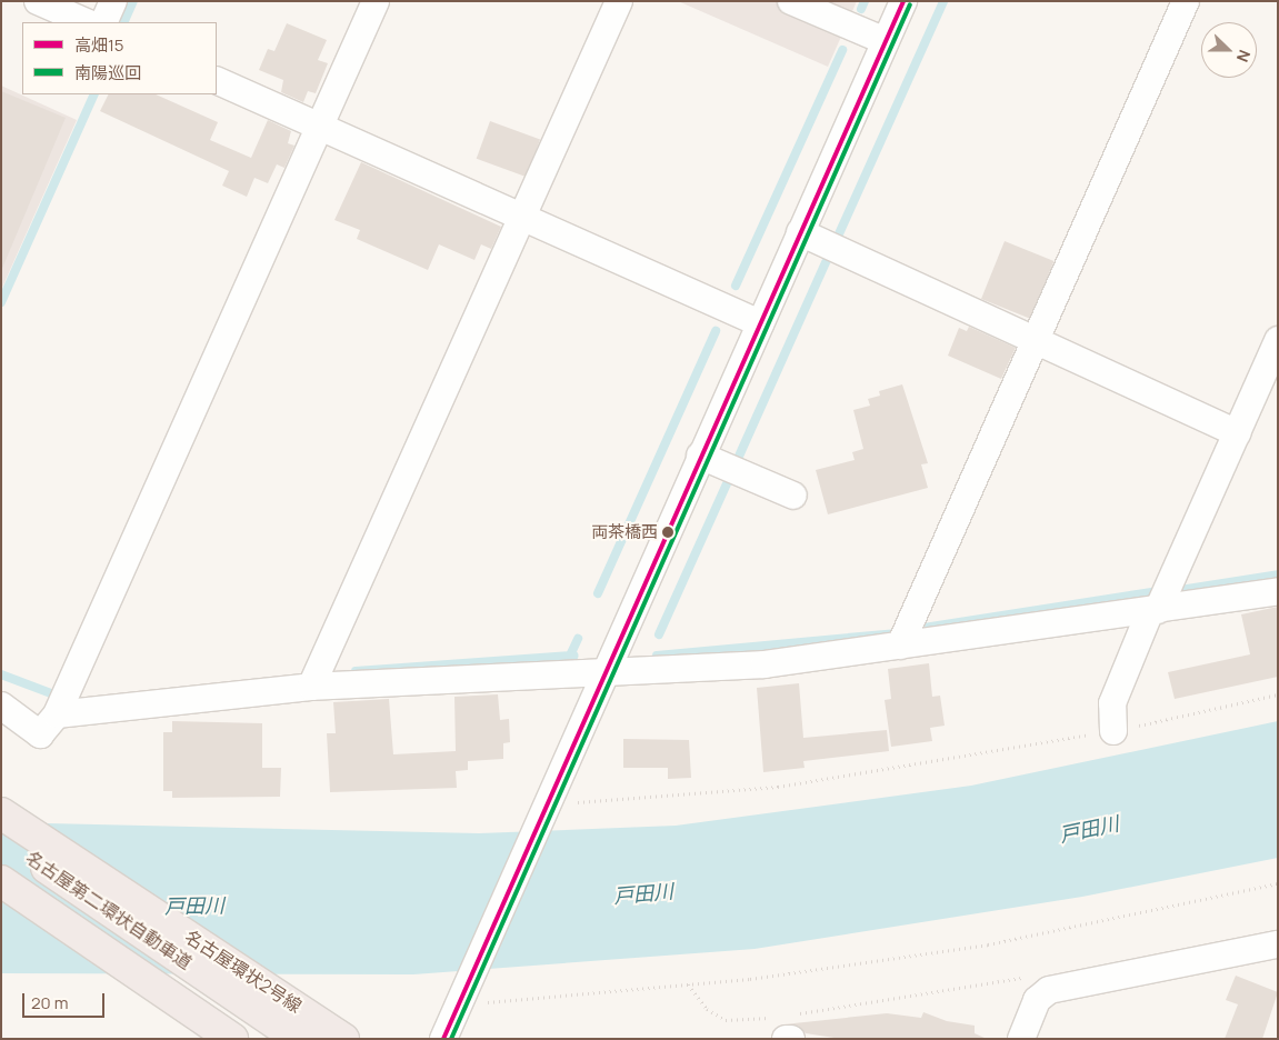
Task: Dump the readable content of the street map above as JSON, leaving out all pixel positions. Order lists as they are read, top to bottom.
{
  "streets": {
    "highway": ["名古屋第二環状自動車道", "名古屋環状2号線"]
  },
  "water": ["戸田川"],
  "places": ["両茶橋西"],
  "lines": ["transit line 高畑15", "transit line 南陽巡回"],
  "legend": ["高畑15", "南陽巡回"],
  "scale_bar": "20 m",
  "north": "right"
}
